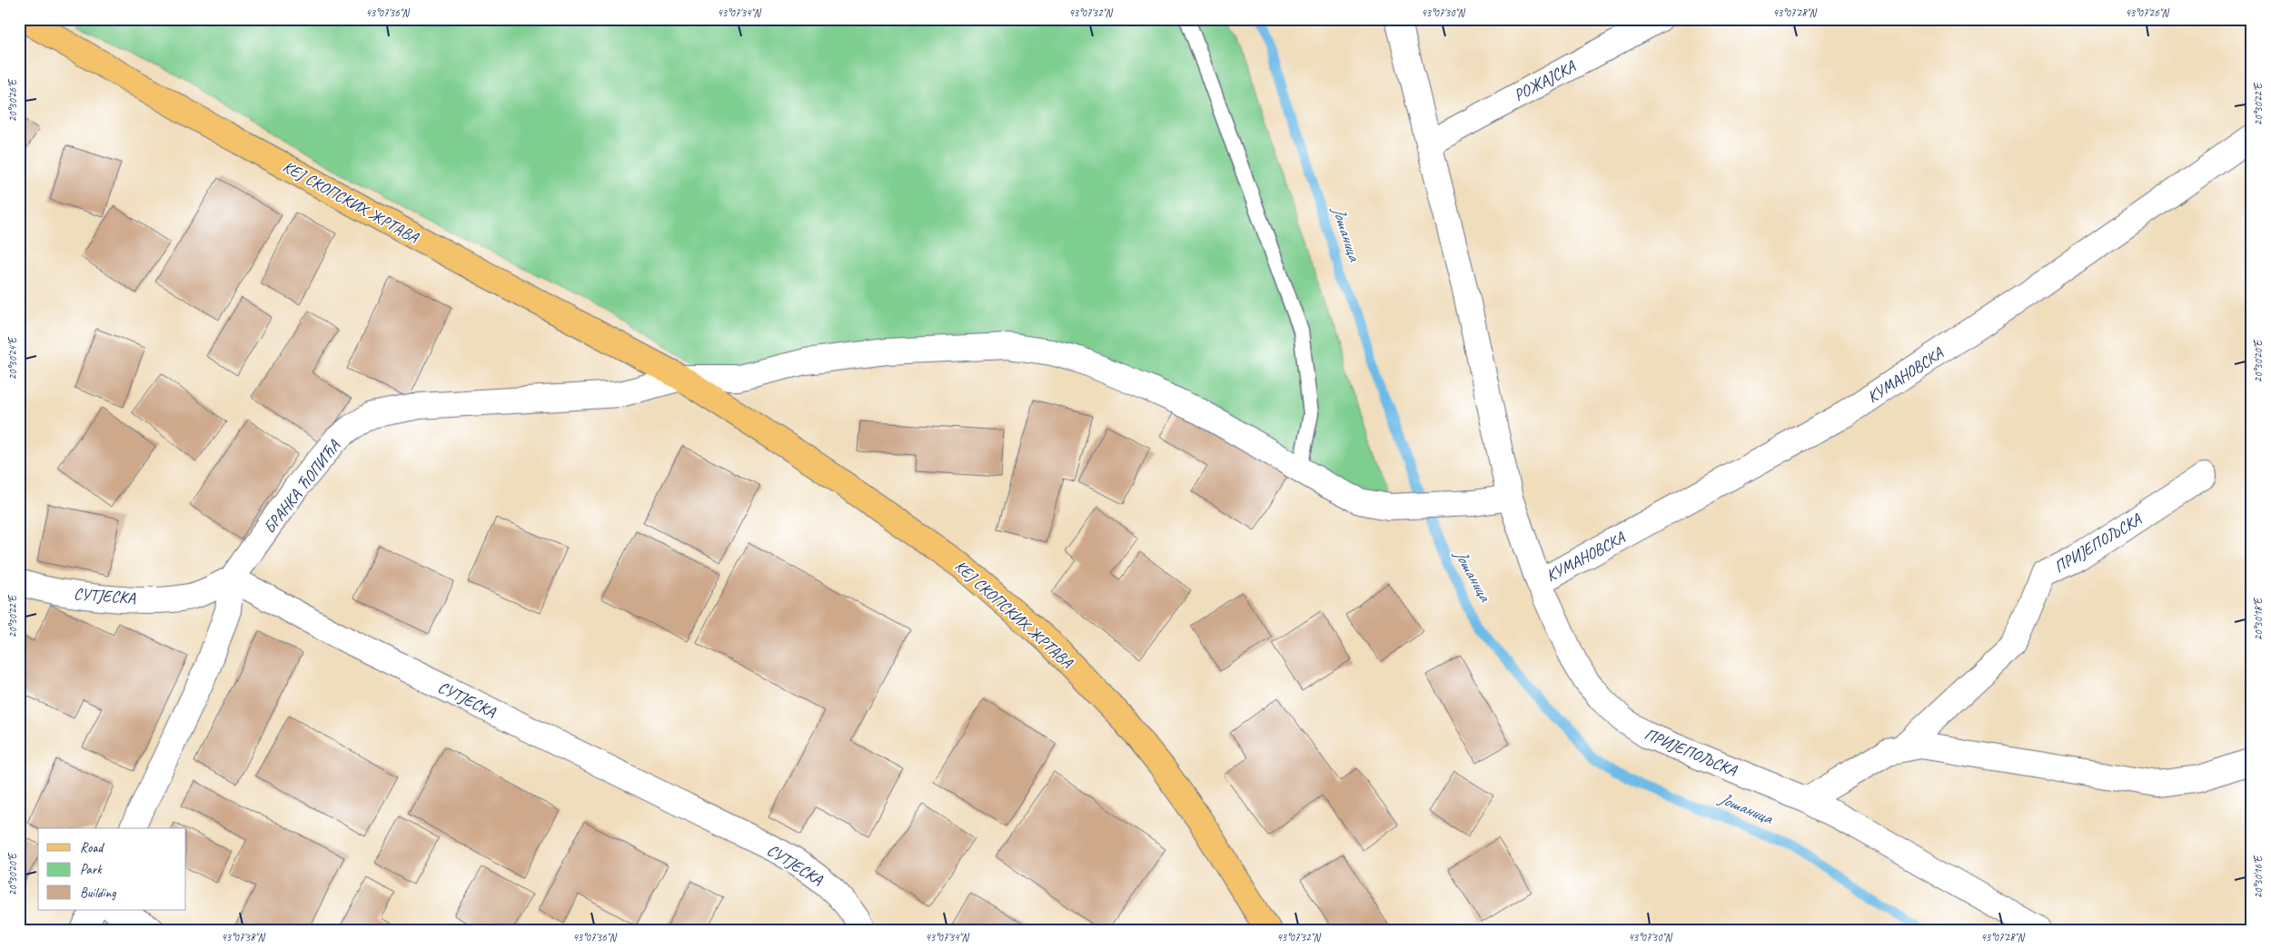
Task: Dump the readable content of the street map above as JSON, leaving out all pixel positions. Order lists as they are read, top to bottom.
{
  "streets": {
    "main road": ["КЕЈ СКОПСКИХ ЖРТАВА"],
    "street": [
      "РОЖАЈСКА",
      "КУМАНОВСКА",
      "БРАНКА ЋОПИЋА",
      "ПРИЈЕПОЉСКА",
      "СУТЈЕСКА"
    ]
  },
  "crossings": [
    ["РОЖАЈСКА", "КУМАНОВСКА"],
    ["КЕЈ СКОПСКИХ ЖРТАВА", "КУМАНОВСКА"],
    ["КЕЈ СКОПСКИХ ЖРТАВА", "БРАНКА ЋОПИЋА"],
    ["КУМАНОВСКА", "ПРИЈЕПОЉСКА"],
    ["БРАНКА ЋОПИЋА", "СУТЈЕСКА"]
  ],
  "water": ["Јошаница"],
  "legend": ["Road", "Park", "Building"],
  "coordinates": [
    "43°07'36\"N",
    "43°07'34\"N",
    "43°07'32\"N",
    "43°07'30\"N",
    "43°07'28\"N",
    "43°07'26\"N",
    "20°30'26\"E",
    "20°30'22\"E",
    "20°30'24\"E",
    "20°30'20\"E",
    "20°30'18\"E",
    "20°30'16\"E",
    "43°07'38\"N"
  ]
}
